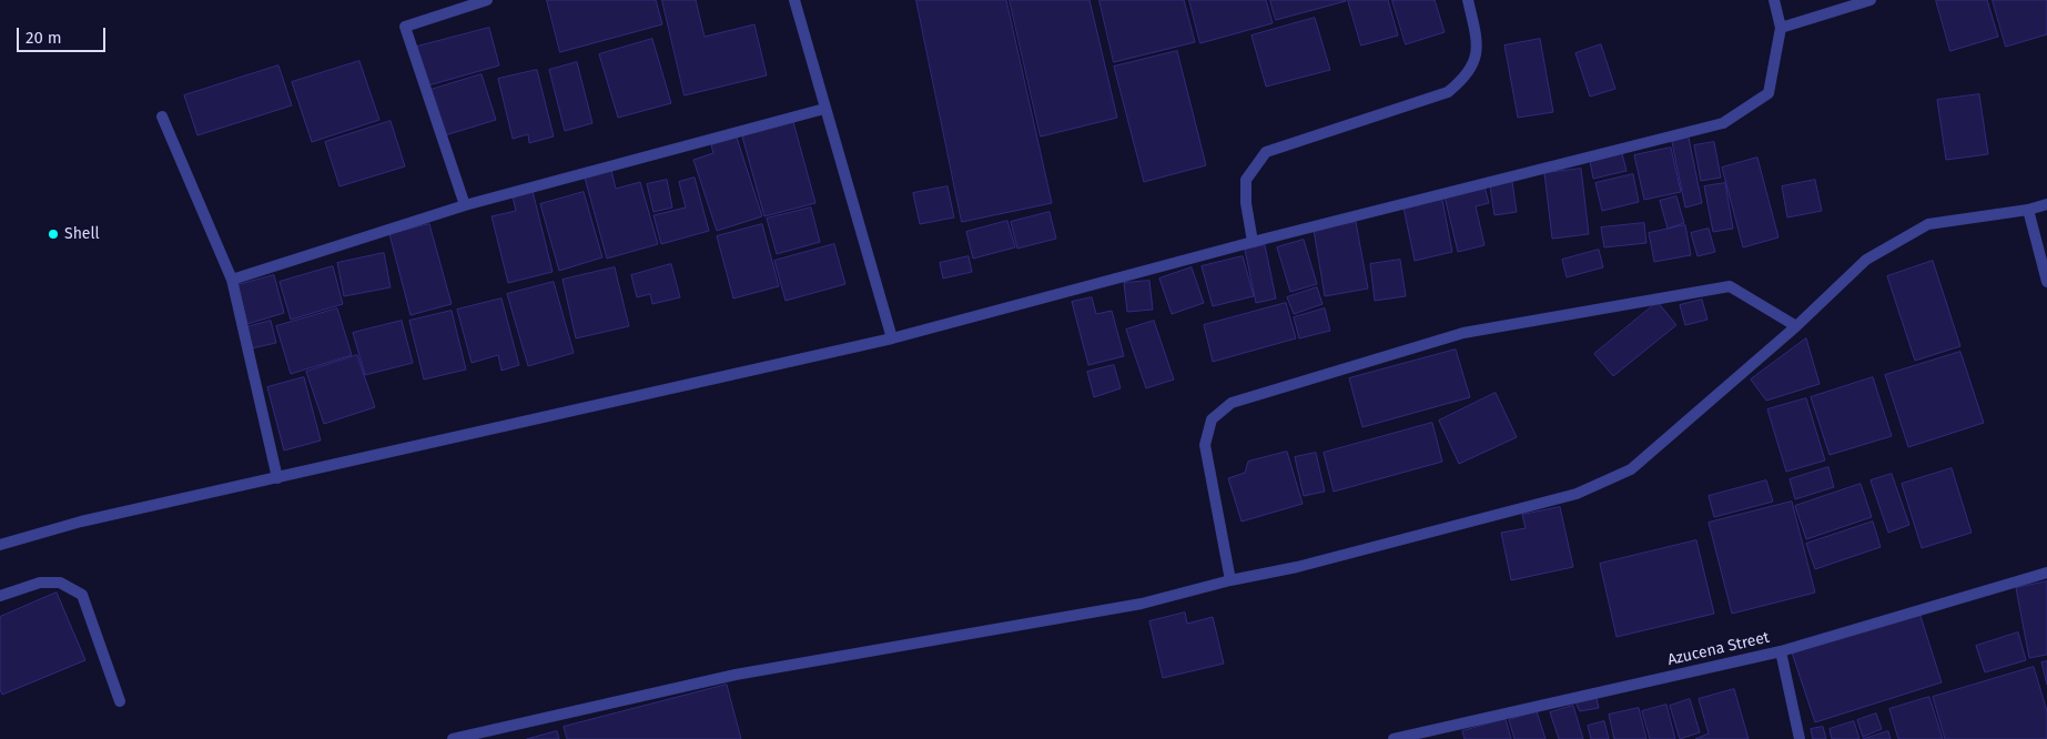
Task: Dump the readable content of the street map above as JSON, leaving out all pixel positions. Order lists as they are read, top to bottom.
{
  "streets": {
    "street": ["Azucena Street"]
  },
  "places": ["Shell"],
  "scale_bar": "20 m"
}
